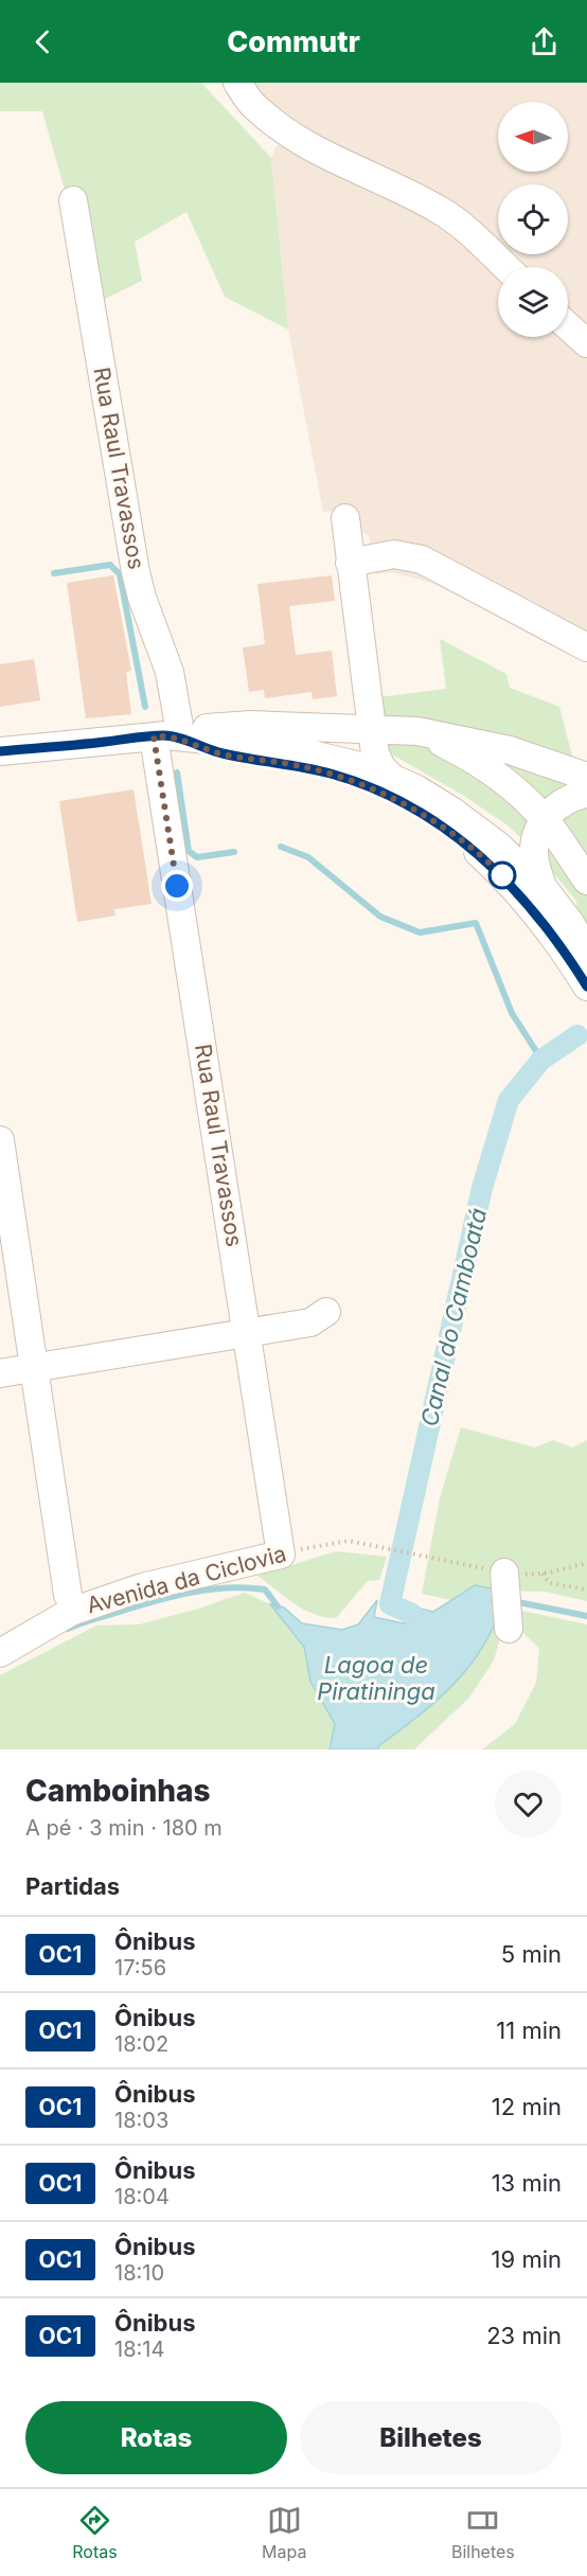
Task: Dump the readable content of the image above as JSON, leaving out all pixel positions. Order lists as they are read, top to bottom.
{
  "streets": {
    "street": ["Rua Raul Travassos", "Avenida da Ciclovia"]
  },
  "crossings": [
    ["Rua Raul Travassos", "Avenida da Ciclovia"]
  ],
  "water": ["Canal do Camboatá", "Lagoa de Piratininga"],
  "lines": ["bus line OC1"],
  "north": "left",
  "page": {
    "header": "Commutr",
    "heading": [
      ["Camboinhas", "A pé · 3 min · 180 m"],
      "Partidas"
    ],
    "list": [
      {
        "mark": "OC1",
        "name": "Ônibus",
        "note": "17:56",
        "value": "5 min"
      },
      {
        "mark": "OC1",
        "name": "Ônibus",
        "note": "18:02",
        "value": "11 min"
      },
      {
        "mark": "OC1",
        "name": "Ônibus",
        "note": "18:03",
        "value": "12 min"
      },
      {
        "mark": "OC1",
        "name": "Ônibus",
        "note": "18:04",
        "value": "13 min"
      },
      {
        "mark": "OC1",
        "name": "Ônibus",
        "note": "18:10",
        "value": "19 min"
      },
      {
        "mark": "OC1",
        "name": "Ônibus",
        "note": "18:14",
        "value": "23 min"
      }
    ],
    "buttons": ["Rotas", "Bilhetes"],
    "tabs": ["Rotas", "Mapa", "Bilhetes"]
  }
}
